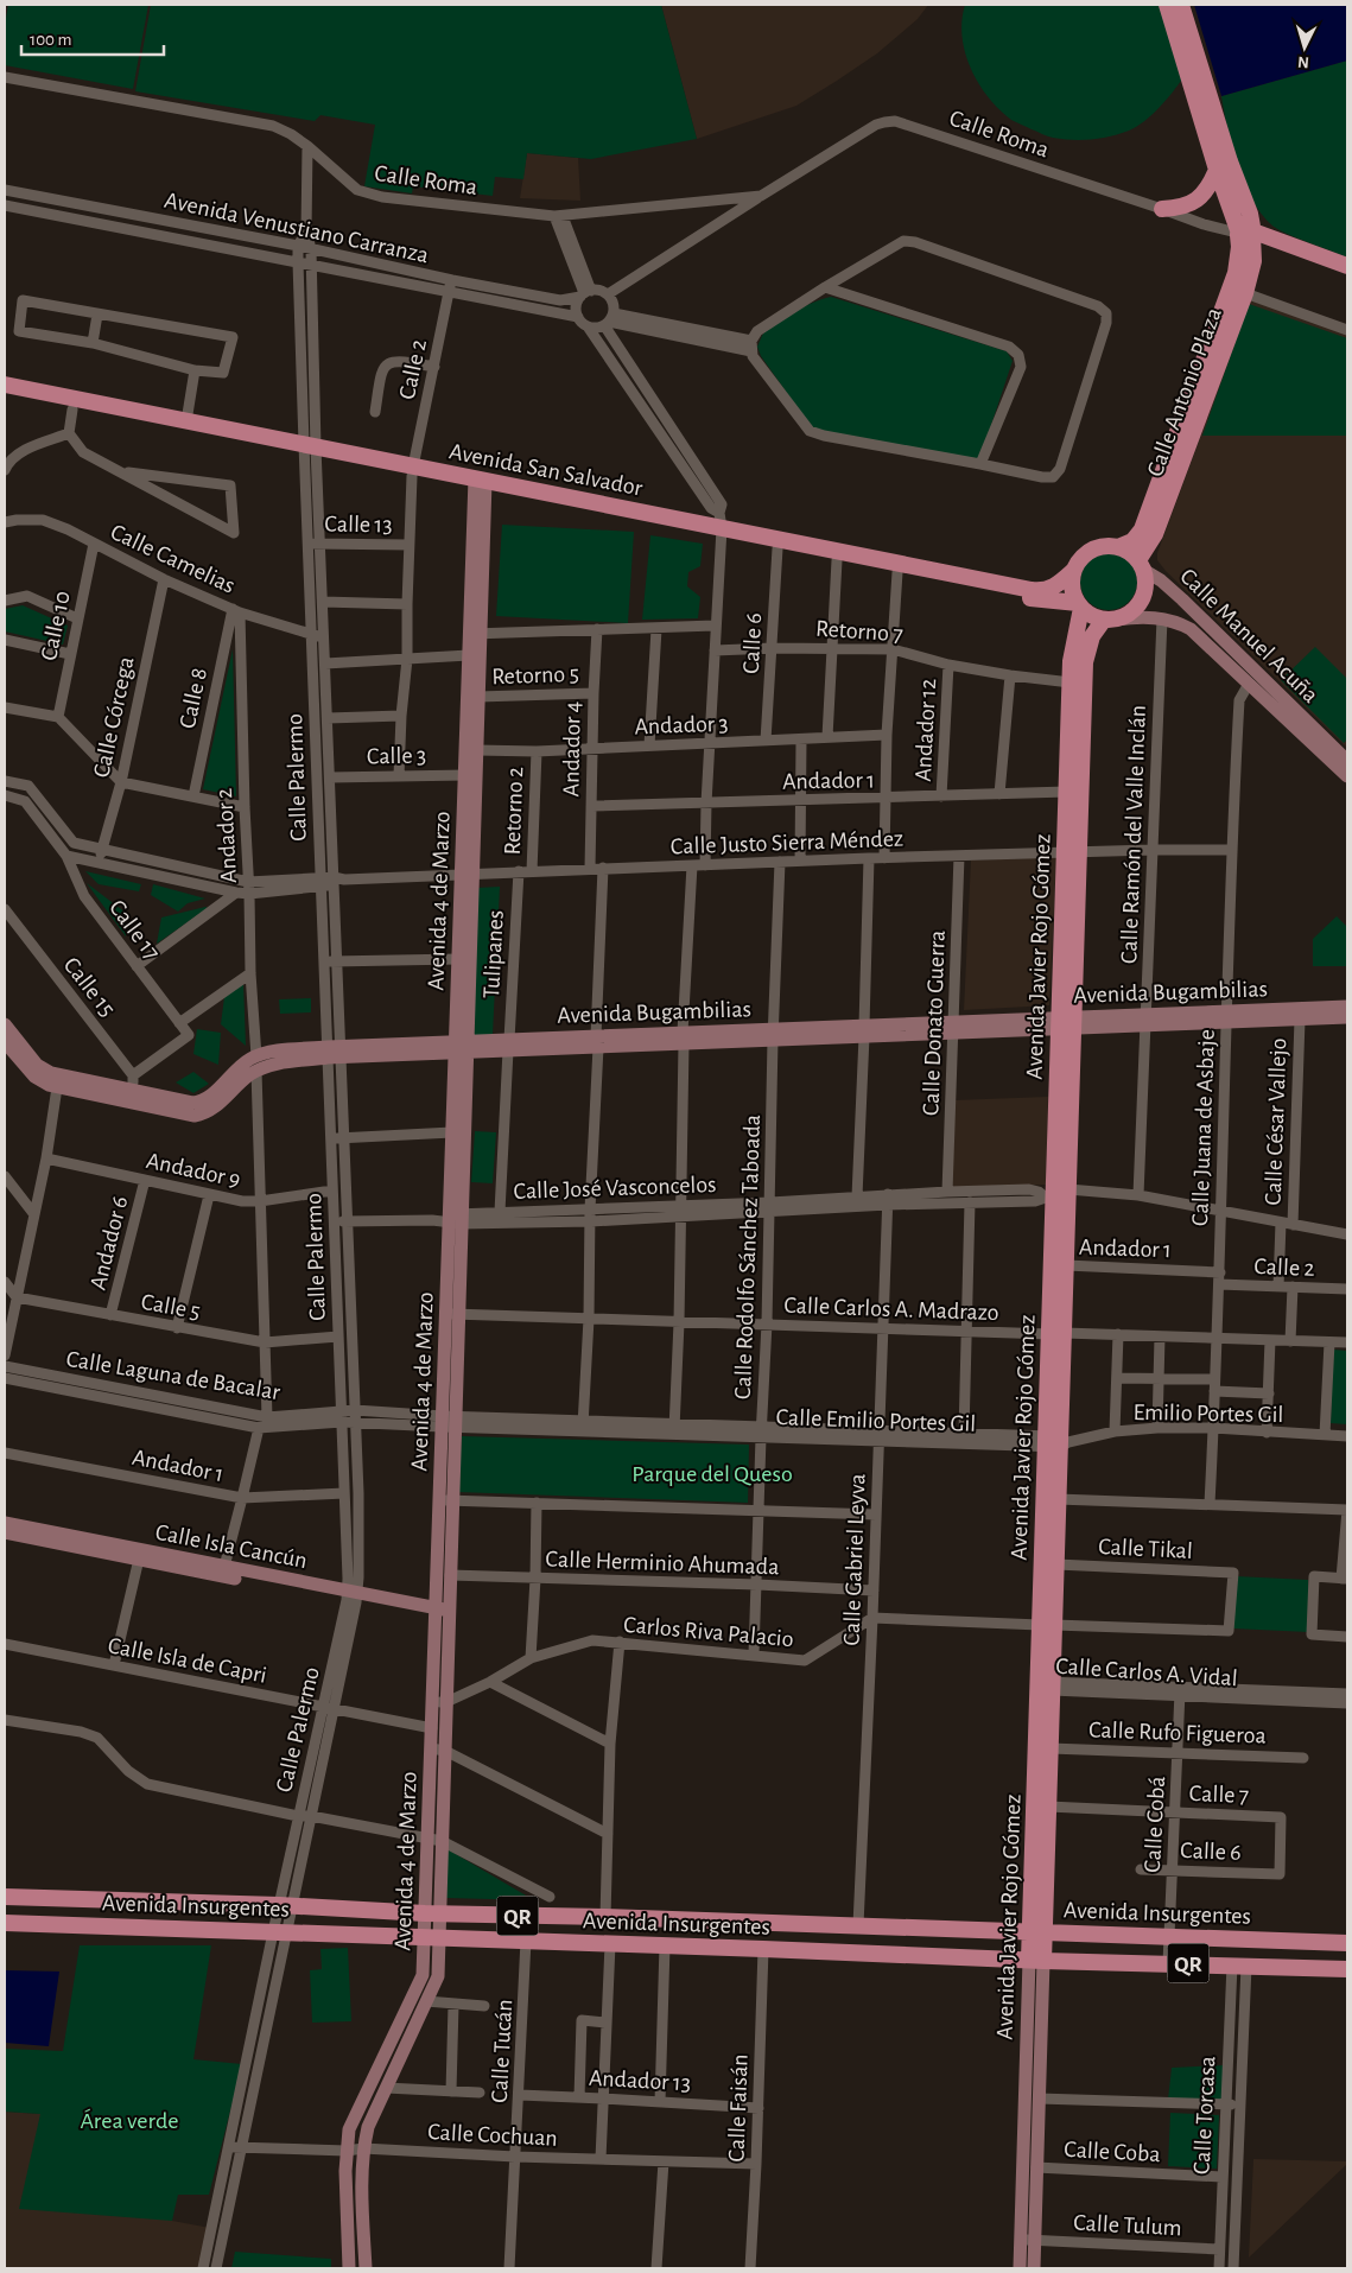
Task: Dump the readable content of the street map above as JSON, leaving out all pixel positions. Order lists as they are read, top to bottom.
{
  "streets": {
    "main road": [
      "Calle Antonio Plaza",
      "Avenida San Salvador",
      "Calle Manuel Acuña",
      "Avenida 4 de Marzo",
      "Avenida Javier Rojo Gómez",
      "Avenida Bugambilias",
      "Calle Isla Cancún",
      "Avenida Insurgentes",
      "QR"
    ],
    "street": [
      "Calle Roma",
      "Avenida Venustiano Carranza",
      "Calle 2",
      "Calle 13",
      "Calle Camelias",
      "Calle 10",
      "Retorno 7",
      "Calle 6",
      "Retorno 5",
      "Calle 8",
      "Calle Córcega",
      "Andador 3",
      "Andador 12",
      "Andador 4",
      "Calle 3",
      "Calle Palermo",
      "Andador 1",
      "Retorno 2",
      "Calle Ramón del Valle Inclán",
      "Andador 2",
      "Calle Justo Sierra Méndez",
      "Calle 17",
      "Tulipanes",
      "Calle 15",
      "Calle Donato Guerra",
      "Calle César Vallejo",
      "Calle Juana de Asbaje",
      "Andador 9",
      "Calle José Vasconcelos",
      "Andador 6",
      "Calle Rodolfo Sánchez Taboada",
      "Calle 5",
      "Calle Carlos A. Madrazo",
      "Calle Laguna de Bacalar",
      "Emilio Portes Gil",
      "Calle Emilio Portes Gil",
      "Calle Tikal",
      "Calle Gabriel Leyva",
      "Calle Herminio Ahumada",
      "Carlos Riva Palacio",
      "Calle Isla de Capri",
      "Calle Carlos A. Vidal",
      "Calle Rufo Figueroa",
      "Calle 7",
      "Calle Cobá",
      "Calle Tucán",
      "Andador 13",
      "Calle Faisán",
      "Calle Torcasa",
      "Calle Cochuan",
      "Calle Coba",
      "Calle Tulum"
    ]
  },
  "crossings": [
    ["Calle Roma", "Avenida Venustiano Carranza"],
    ["Calle Roma", "Calle Antonio Plaza"],
    ["Calle Roma", "Calle Palermo"],
    ["Avenida Venustiano Carranza", "Calle 2"],
    ["Avenida Venustiano Carranza", "Calle Palermo"],
    ["Calle 2", "Avenida San Salvador"],
    ["Calle 2", "Calle César Vallejo"],
    ["Calle 2", "Calle Juana de Asbaje"],
    ["Calle Antonio Plaza", "Avenida San Salvador"],
    ["Calle Antonio Plaza", "Calle Manuel Acuña"],
    ["Calle Antonio Plaza", "Avenida Javier Rojo Gómez"],
    ["Avenida San Salvador", "Calle Manuel Acuña"],
    ["Avenida San Salvador", "Calle 6"],
    ["Avenida San Salvador", "Calle Palermo"],
    ["Avenida San Salvador", "Avenida 4 de Marzo"],
    ["Avenida San Salvador", "Avenida Javier Rojo Gómez"],
    ["Calle 13", "Calle Palermo"],
    ["Calle Camelias", "Calle 10"],
    ["Calle Camelias", "Calle 8"],
    ["Calle Camelias", "Calle Córcega"],
    ["Calle Camelias", "Calle Palermo"],
    ["Calle Camelias", "Andador 2"],
    ["Retorno 7", "Calle 6"],
    ["Retorno 7", "Andador 12"],
    ["Retorno 7", "Avenida Javier Rojo Gómez"],
    ["Calle Manuel Acuña", "Calle Ramón del Valle Inclán"],
    ["Calle Manuel Acuña", "Avenida Javier Rojo Gómez"],
    ["Calle Manuel Acuña", "Calle Juana de Asbaje"],
    ["Calle 6", "Andador 3"],
    ["Calle 6", "Calle 7"],
    ["Calle 6", "Calle Cobá"],
    ["Retorno 5", "Andador 4"],
    ["Retorno 5", "Avenida 4 de Marzo"],
    ["Calle 8", "Andador 2"],
    ["Andador 3", "Andador 4"],
    ["Andador 3", "Retorno 2"],
    ["Andador 3", "Avenida 4 de Marzo"],
    ["Andador 12", "Andador 1"],
    ["Andador 4", "Andador 1"],
    ["Andador 4", "Calle Justo Sierra Méndez"],
    ["Calle 3", "Calle Palermo"],
    ["Calle 3", "Avenida 4 de Marzo"],
    ["Calle Palermo", "Andador 1"],
    ["Calle Palermo", "Calle Justo Sierra Méndez"],
    ["Calle Palermo", "Avenida Bugambilias"],
    ["Calle Palermo", "Andador 9"],
    ["Calle Palermo", "Calle José Vasconcelos"],
    ["Calle Palermo", "Calle 5"],
    ["Calle Palermo", "Calle Laguna de Bacalar"],
    ["Calle Palermo", "Calle Isla Cancún"],
    ["Calle Palermo", "Calle Isla de Capri"],
    ["Calle Palermo", "Avenida Insurgentes"],
    ["Calle Palermo", "Calle Cochuan"],
    ["Andador 1", "Avenida Javier Rojo Gómez"],
    ["Andador 1", "Calle Juana de Asbaje"],
    ["Retorno 2", "Calle Justo Sierra Méndez"],
    ["Calle Ramón del Valle Inclán", "Calle Justo Sierra Méndez"],
    ["Calle Ramón del Valle Inclán", "Avenida Bugambilias"],
    ["Calle Ramón del Valle Inclán", "Calle José Vasconcelos"],
    ["Andador 2", "Avenida Bugambilias"],
    ["Calle Justo Sierra Méndez", "Avenida 4 de Marzo"],
    ["Calle Justo Sierra Méndez", "Tulipanes"],
    ["Calle Justo Sierra Méndez", "Avenida Javier Rojo Gómez"],
    ["Calle Justo Sierra Méndez", "Calle Donato Guerra"],
    ["Calle Justo Sierra Méndez", "Calle Juana de Asbaje"],
    ["Calle Justo Sierra Méndez", "Calle Rodolfo Sánchez Taboada"],
    ["Avenida 4 de Marzo", "Avenida Bugambilias"],
    ["Avenida 4 de Marzo", "Calle José Vasconcelos"],
    ["Avenida 4 de Marzo", "Calle Carlos A. Madrazo"],
    ["Avenida 4 de Marzo", "Calle Laguna de Bacalar"],
    ["Avenida 4 de Marzo", "Calle Emilio Portes Gil"],
    ["Avenida 4 de Marzo", "Calle Isla Cancún"],
    ["Avenida 4 de Marzo", "Calle Herminio Ahumada"],
    ["Avenida 4 de Marzo", "Carlos Riva Palacio"],
    ["Avenida 4 de Marzo", "Calle Isla de Capri"],
    ["Avenida 4 de Marzo", "Avenida Insurgentes"],
    ["Avenida 4 de Marzo", "Calle Cochuan"],
    ["Calle 17", "Calle 15"],
    ["Tulipanes", "Avenida Bugambilias"],
    ["Tulipanes", "Calle José Vasconcelos"],
    ["Avenida Javier Rojo Gómez", "Avenida Bugambilias"],
    ["Avenida Javier Rojo Gómez", "Calle José Vasconcelos"],
    ["Avenida Javier Rojo Gómez", "Calle Carlos A. Madrazo"],
    ["Avenida Javier Rojo Gómez", "Emilio Portes Gil"],
    ["Avenida Javier Rojo Gómez", "Calle Emilio Portes Gil"],
    ["Avenida Javier Rojo Gómez", "Calle Tikal"],
    ["Avenida Javier Rojo Gómez", "Calle Carlos A. Vidal"],
    ["Avenida Javier Rojo Gómez", "Calle Rufo Figueroa"],
    ["Avenida Javier Rojo Gómez", "Calle 7"],
    ["Avenida Javier Rojo Gómez", "Avenida Insurgentes"],
    ["Avenida Javier Rojo Gómez", "Calle Coba"],
    ["Avenida Javier Rojo Gómez", "Calle Tulum"],
    ["Avenida Bugambilias", "Calle Donato Guerra"],
    ["Avenida Bugambilias", "Calle César Vallejo"],
    ["Avenida Bugambilias", "Calle Juana de Asbaje"],
    ["Avenida Bugambilias", "Calle Rodolfo Sánchez Taboada"],
    ["Calle Donato Guerra", "Calle José Vasconcelos"],
    ["Calle César Vallejo", "Calle José Vasconcelos"],
    ["Calle Juana de Asbaje", "Calle José Vasconcelos"],
    ["Calle Juana de Asbaje", "Calle Carlos A. Madrazo"],
    ["Calle Juana de Asbaje", "Emilio Portes Gil"],
    ["Andador 9", "Andador 6"],
    ["Calle José Vasconcelos", "Calle Rodolfo Sánchez Taboada"],
    ["Calle José Vasconcelos", "Calle Gabriel Leyva"],
    ["Andador 6", "Calle 5"],
    ["Calle Rodolfo Sánchez Taboada", "Calle Carlos A. Madrazo"],
    ["Calle Rodolfo Sánchez Taboada", "Calle Emilio Portes Gil"],
    ["Calle Rodolfo Sánchez Taboada", "Calle Herminio Ahumada"],
    ["Calle Rodolfo Sánchez Taboada", "Carlos Riva Palacio"],
    ["Calle Carlos A. Madrazo", "Calle Gabriel Leyva"],
    ["Calle Laguna de Bacalar", "Calle Emilio Portes Gil"],
    ["Emilio Portes Gil", "Calle Emilio Portes Gil"],
    ["Calle Emilio Portes Gil", "Calle Gabriel Leyva"],
    ["Calle Gabriel Leyva", "Calle Herminio Ahumada"],
    ["Calle Gabriel Leyva", "Carlos Riva Palacio"],
    ["Calle Gabriel Leyva", "Avenida Insurgentes"],
    ["Calle Carlos A. Vidal", "Calle Cobá"],
    ["Calle Rufo Figueroa", "Calle Cobá"],
    ["Calle 7", "Calle Cobá"],
    ["Calle Cobá", "Avenida Insurgentes"],
    ["Avenida Insurgentes", "Calle Tucán"],
    ["Avenida Insurgentes", "Calle Faisán"],
    ["Avenida Insurgentes", "Calle Torcasa"],
    ["Calle Tucán", "Andador 13"],
    ["Calle Tucán", "Calle Cochuan"],
    ["Andador 13", "Calle Faisán"],
    ["Calle Faisán", "Calle Cochuan"],
    ["Calle Torcasa", "Calle Coba"],
    ["Calle Torcasa", "Calle Tulum"]
  ],
  "parks": ["Parque del Queso", "Área verde"],
  "scale_bar": "100 m",
  "north": "bottom"
}
